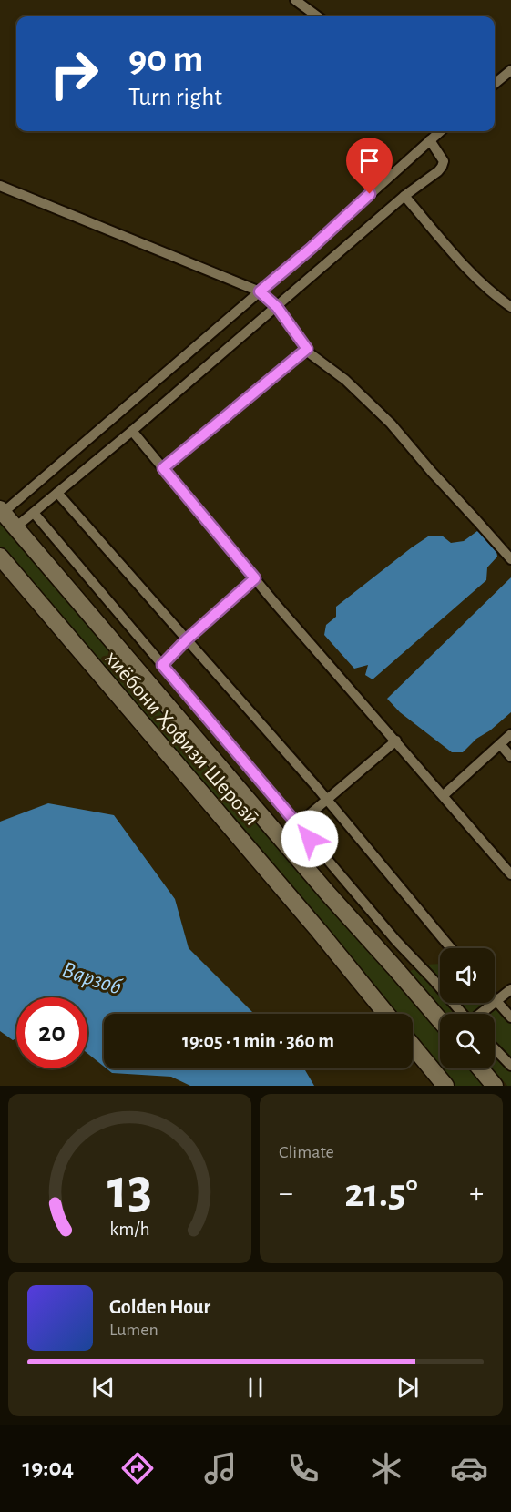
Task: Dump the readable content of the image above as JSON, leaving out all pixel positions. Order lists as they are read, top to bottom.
{
  "streets": {
    "main road": ["хиёбони Ҳофизи Шерозӣ"]
  },
  "water": ["Варзоб"],
  "page": {
    "turn": ["90 m", "Turn right"],
    "limit": "20",
    "trip": "19:05 · 1 min · 360 m",
    "tile": "Climate",
    "heat": ["−", "21.5°", "+"],
    "song": ["Golden Hour", "Lumen"],
    "tabs": "19:04",
    "gauge": ["13", "km/h"]
  }
}
